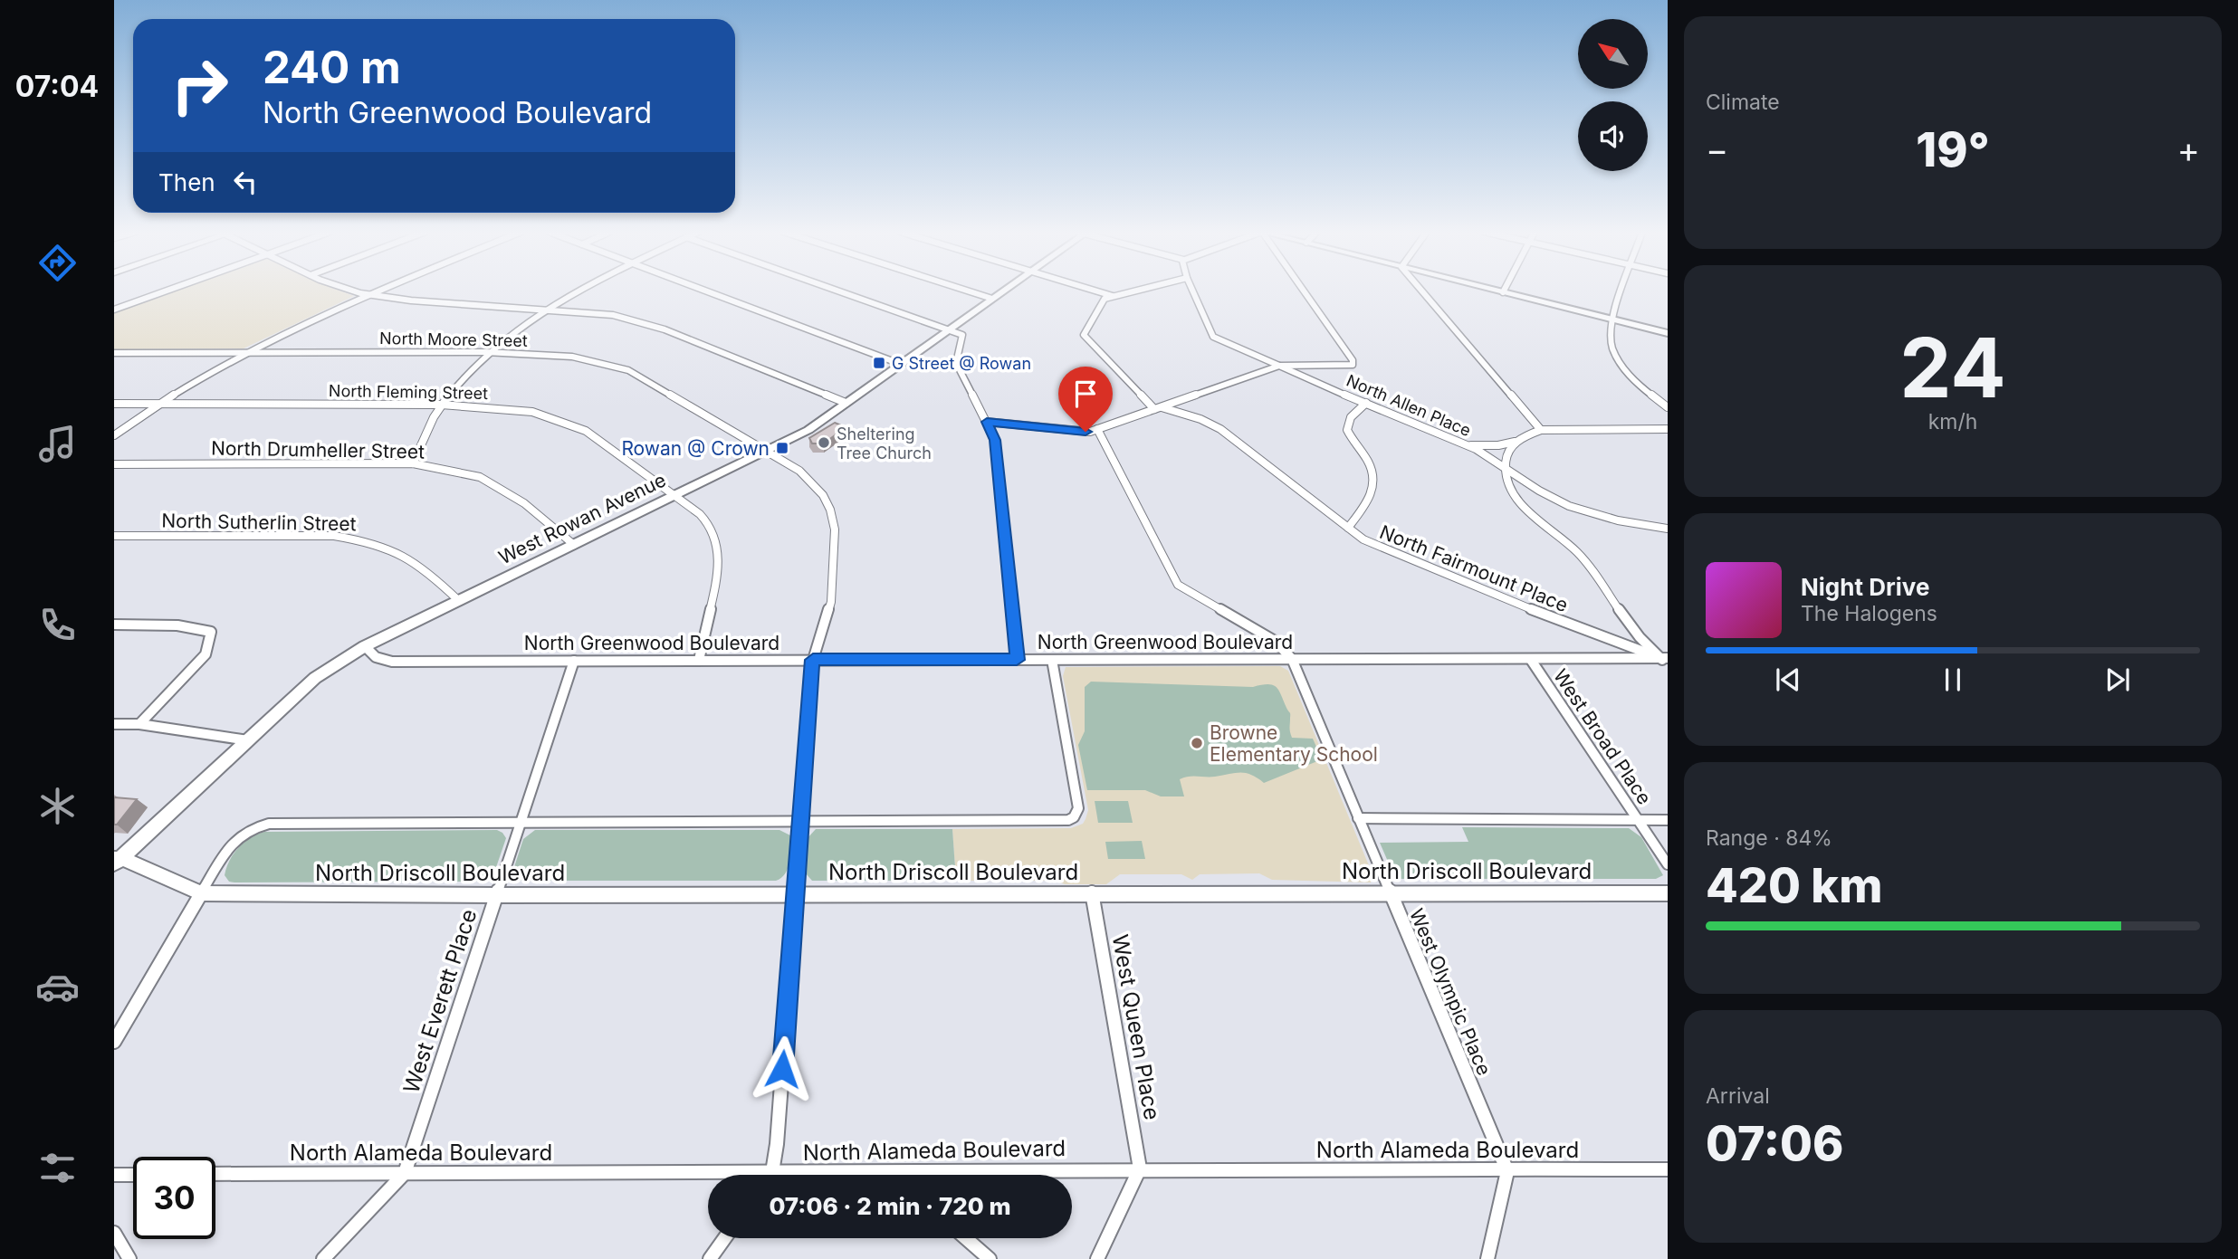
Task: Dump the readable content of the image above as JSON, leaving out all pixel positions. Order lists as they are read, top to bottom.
{
  "streets": {
    "street": [
      "North Moore Street",
      "North Fleming Street",
      "North Allen Place",
      "North Drumheller Street",
      "West Rowan Avenue",
      "North Sutherlin Street",
      "North Fairmount Place",
      "North Greenwood Boulevard",
      "West Broad Place",
      "North Driscoll Boulevard",
      "West Olympic Place",
      "West Everett Place",
      "West Queen Place",
      "North Alameda Boulevard"
    ]
  },
  "crossings": [
    ["North Moore Street", "West Rowan Avenue"],
    ["North Moore Street", "North Greenwood Boulevard"],
    ["North Moore Street", "North Driscoll Boulevard"],
    ["North Moore Street", "North Alameda Boulevard"],
    ["North Fleming Street", "West Rowan Avenue"],
    ["North Fleming Street", "North Greenwood Boulevard"],
    ["North Drumheller Street", "West Rowan Avenue"],
    ["West Rowan Avenue", "North Sutherlin Street"],
    ["West Rowan Avenue", "North Greenwood Boulevard"],
    ["West Rowan Avenue", "North Driscoll Boulevard"],
    ["North Fairmount Place", "North Greenwood Boulevard"],
    ["North Greenwood Boulevard", "West Broad Place"],
    ["North Greenwood Boulevard", "West Olympic Place"],
    ["North Greenwood Boulevard", "West Everett Place"],
    ["North Driscoll Boulevard", "West Olympic Place"],
    ["North Driscoll Boulevard", "West Everett Place"],
    ["North Driscoll Boulevard", "West Queen Place"],
    ["West Olympic Place", "North Alameda Boulevard"],
    ["West Everett Place", "North Alameda Boulevard"],
    ["West Queen Place", "North Alameda Boulevard"]
  ],
  "places": {
    "transit": ["G Street @ Rowan", "Rowan @ Crown"],
    "other": ["Sheltering Tree Church", "Browne Elementary School"]
  },
  "north": "top left",
  "page": {
    "tabs": "07:04",
    "tile": [
      "Climate",
      ["24", "km/h"],
      ["Range · 84%", "420 km"],
      ["Arrival", "07:06"]
    ],
    "turn": ["240 m", "North Greenwood Boulevard"],
    "heat": ["−", "19°", "+"],
    "then": "Then",
    "song": ["Night Drive", "The Halogens"],
    "limit": "30",
    "trip": "07:06 · 2 min · 720 m"
  }
}
